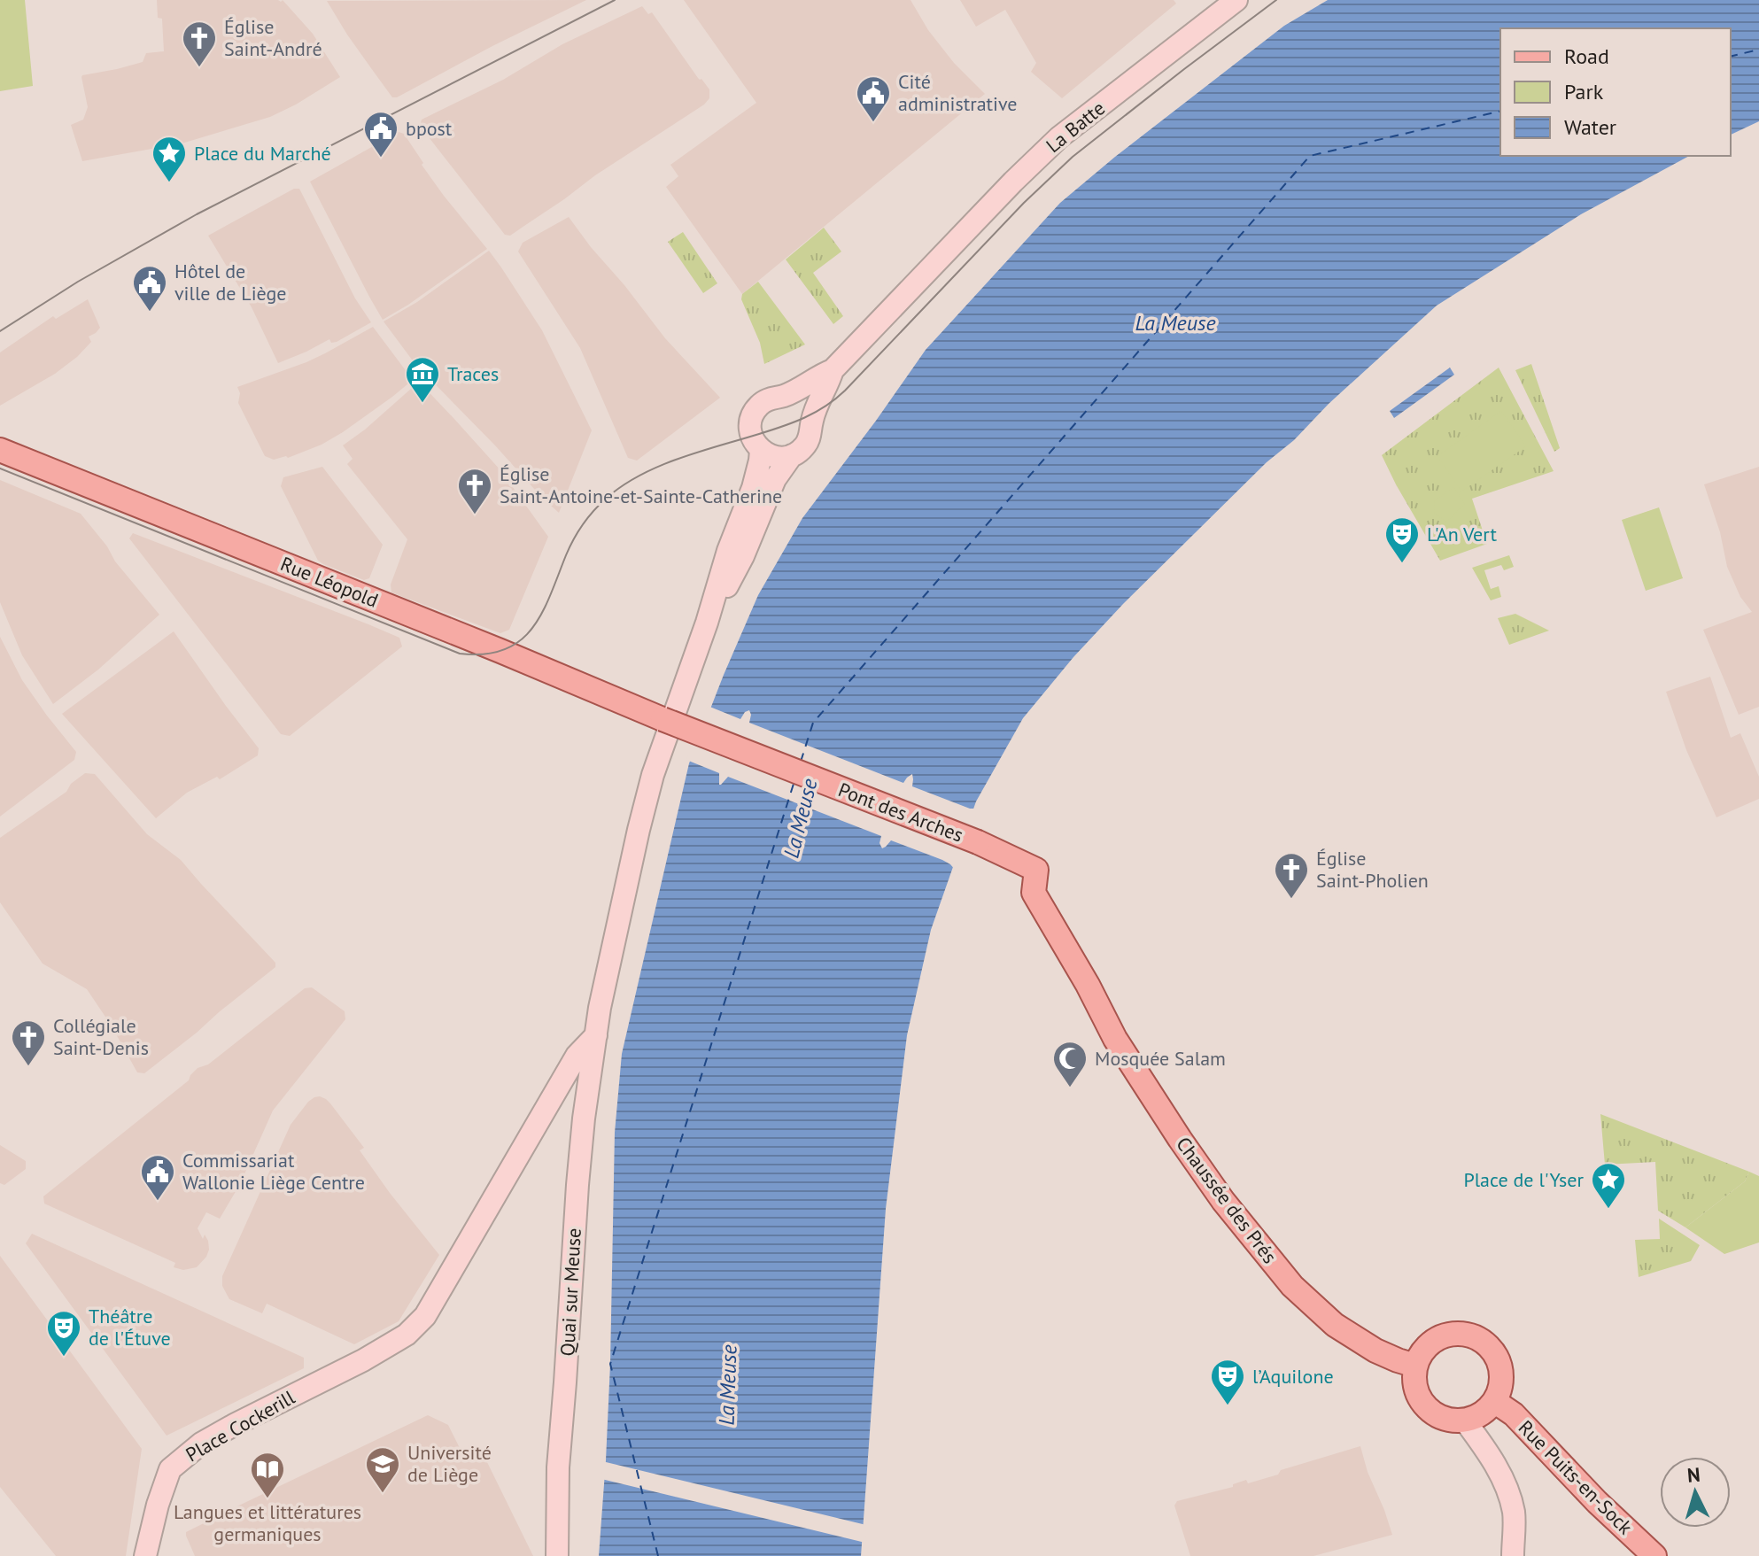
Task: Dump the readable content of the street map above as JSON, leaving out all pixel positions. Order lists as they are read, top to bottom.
{
  "streets": {
    "main road": [
      "La Batte",
      "Rue Léopold",
      "Pont des Arches",
      "Chaussée des Prés",
      "Quai sur Meuse",
      "Place Cockerill",
      "Rue Puits-en-Sock"
    ]
  },
  "crossings": [
    ["Rue Léopold", "Pont des Arches"],
    ["Rue Léopold", "Quai sur Meuse"],
    ["Pont des Arches", "Chaussée des Prés"],
    ["Pont des Arches", "Quai sur Meuse"],
    ["Chaussée des Prés", "Rue Puits-en-Sock"],
    ["Quai sur Meuse", "Place Cockerill"]
  ],
  "water": ["La Meuse"],
  "places": {
    "church": [
      "Église Saint-André",
      "Église Saint-Antoine-et-Sainte-Catherine",
      "Église Saint-Pholien",
      "Collégiale Saint-Denis"
    ],
    "public building": [
      "Cité administrative",
      "bpost",
      "Hôtel de ville de Liège",
      "Commissariat Wallonie Liège Centre"
    ],
    "place": ["Place du Marché", "Place de l'Yser"],
    "museum": ["Traces"],
    "theatre": ["L'An Vert", "Théâtre de l'Étuve", "l’Aquilone"],
    "mosque": ["Mosquée Salam"],
    "school or university": ["Université de Liège"],
    "library": ["Langues et littératures germaniques"]
  },
  "legend": ["Road", "Park", "Water"],
  "north": "top"
}
